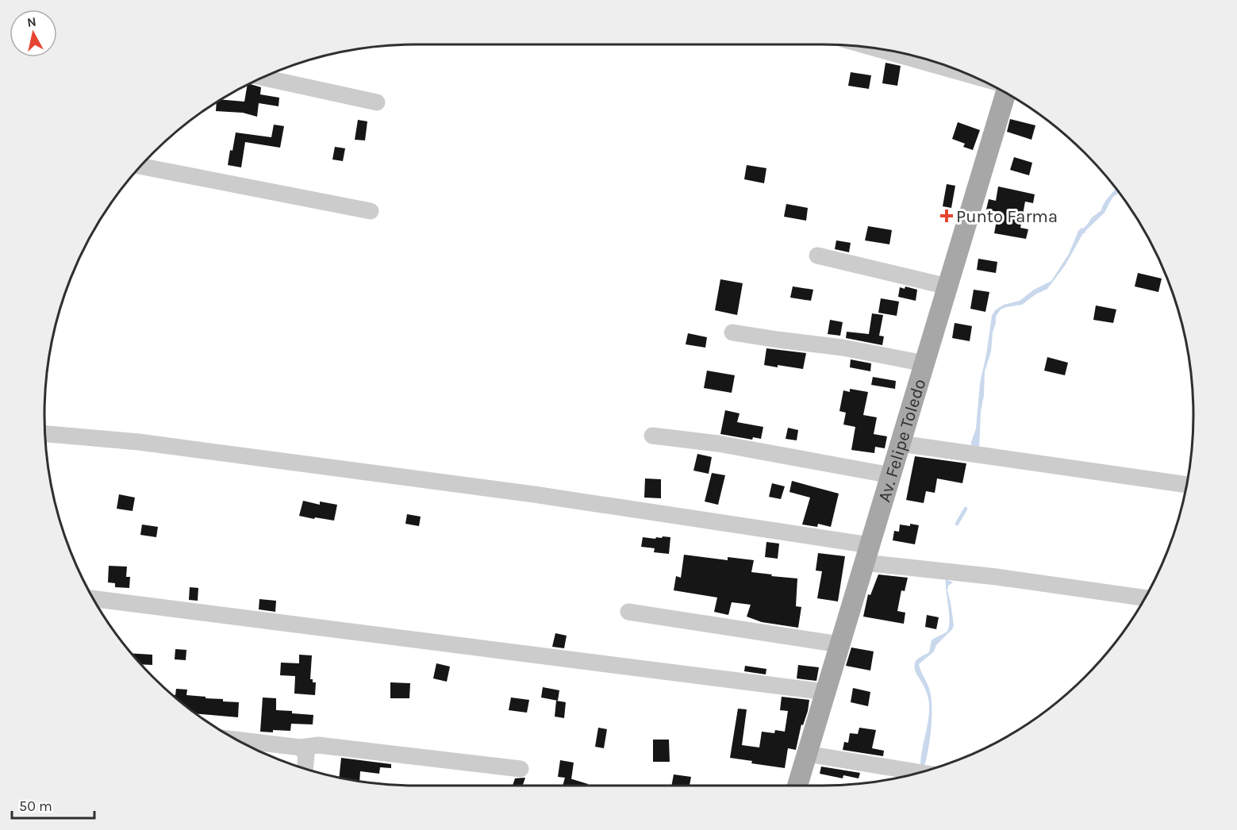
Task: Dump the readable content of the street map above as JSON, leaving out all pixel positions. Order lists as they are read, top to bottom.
{
  "streets": {
    "main road": ["Av. Felipe Toledo"]
  },
  "places": {
    "health": ["Punto Farma"]
  },
  "scale_bar": "50 m",
  "north": "top"
}
